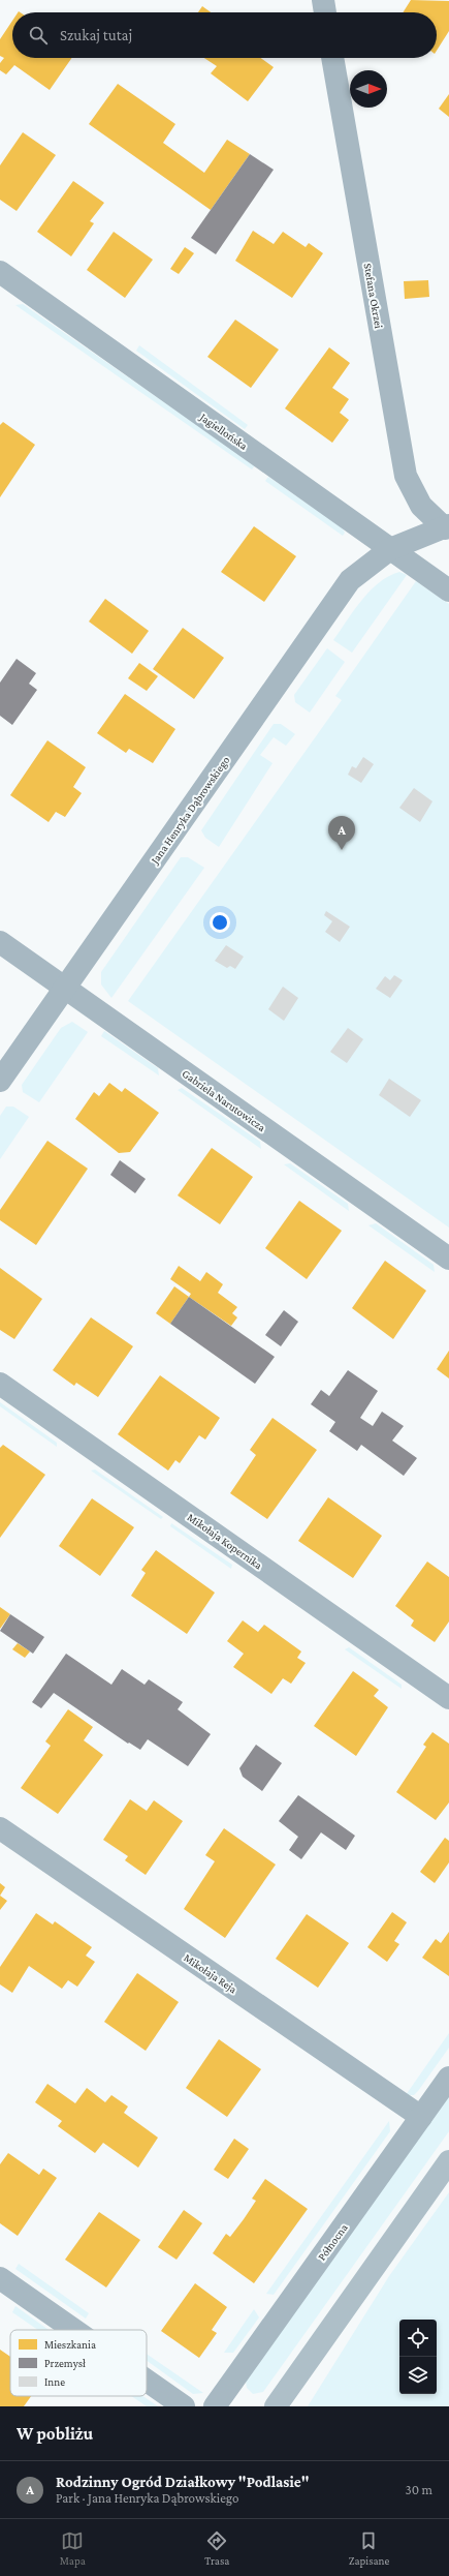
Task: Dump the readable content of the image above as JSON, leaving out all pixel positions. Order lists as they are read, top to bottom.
{
  "streets": {
    "street": [
      "Stefana Okrzei",
      "Jagiellońska",
      "Jana Henryka Dąbrowskiego",
      "Gabriela Narutowicza",
      "Mikołaja Kopernika",
      "Mikołaja Reja",
      "Północna"
    ]
  },
  "crossings": [
    ["Stefana Okrzei", "Jana Henryka Dąbrowskiego"],
    ["Jagiellońska", "Jana Henryka Dąbrowskiego"],
    ["Jana Henryka Dąbrowskiego", "Gabriela Narutowicza"],
    ["Mikołaja Reja", "Północna"]
  ],
  "legend": ["Mieszkania", "Przemysł", "Inne"],
  "north": "right",
  "page": {
    "search": "Szukaj tutaj",
    "pins": "A",
    "heading": "W pobliżu",
    "list": [
      {
        "mark": "A",
        "name": "Rodzinny Ogród Działkowy \"Podlasie\"",
        "note": "Park · Jana Henryka Dąbrowskiego",
        "value": "30 m"
      }
    ],
    "nav": ["Mapa", "Trasa", "Zapisane"]
  }
}
